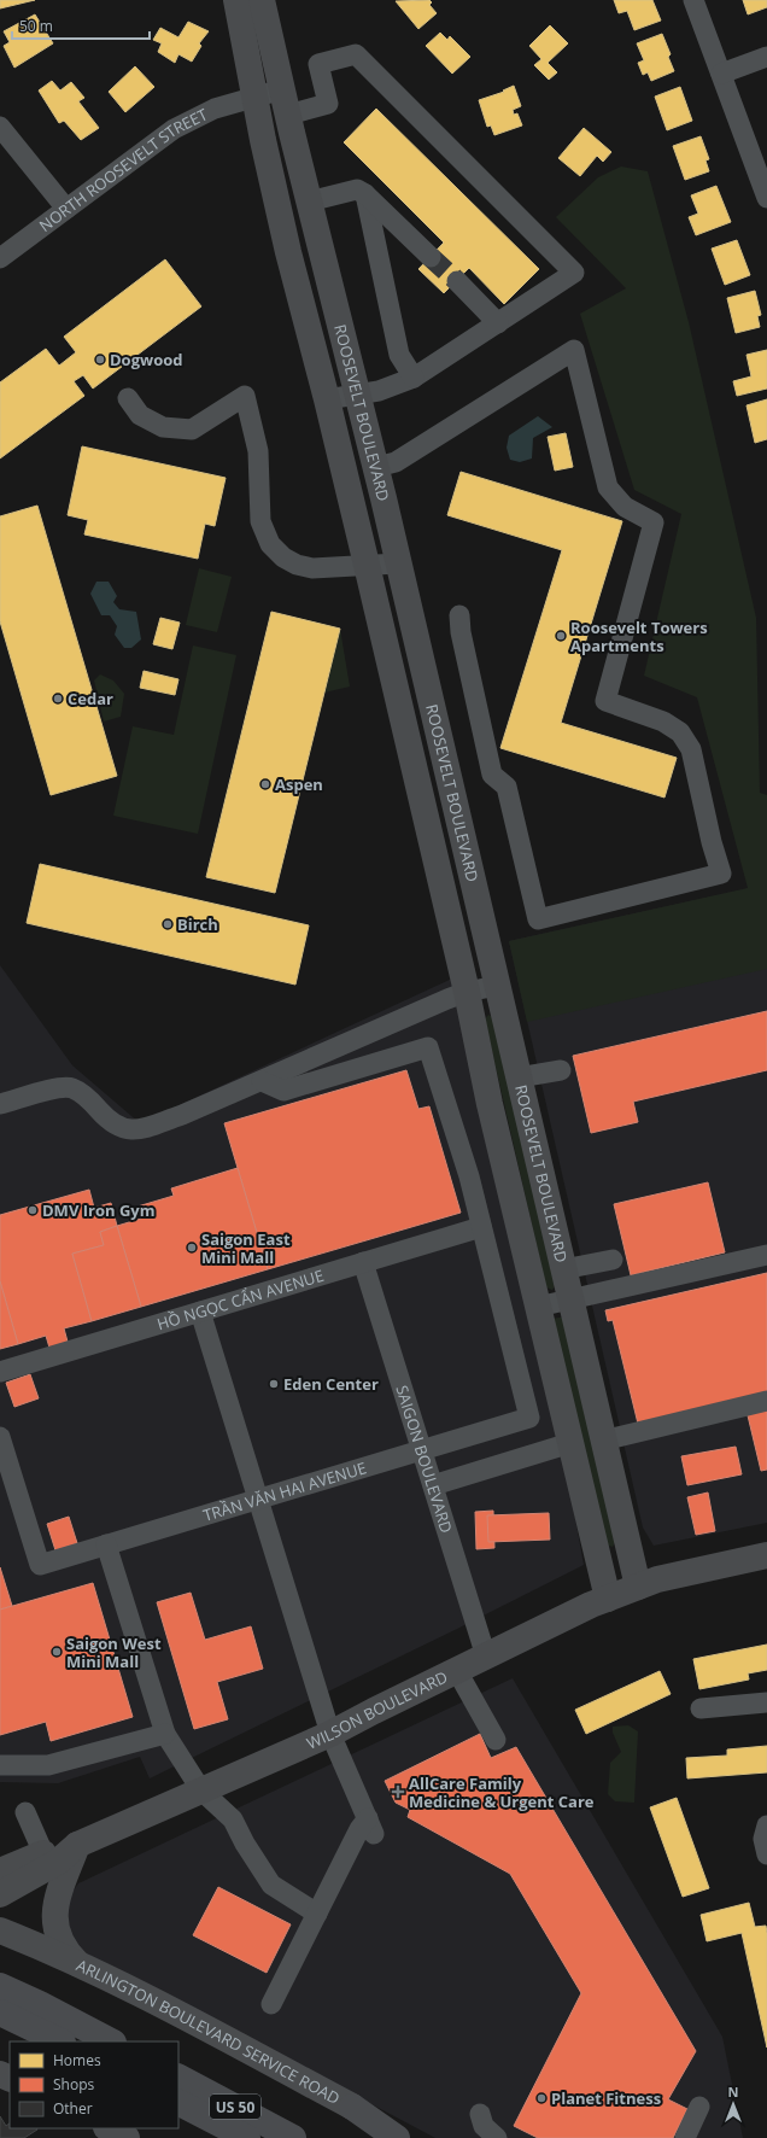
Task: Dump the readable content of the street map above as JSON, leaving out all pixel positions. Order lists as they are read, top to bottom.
{
  "streets": {
    "highway": ["US 50"],
    "main road": ["ROOSEVELT BOULEVARD", "WILSON BOULEVARD", "ARLINGTON BOULEVARD SERVICE ROAD"],
    "street": [
      "NORTH ROOSEVELT STREET",
      "HỒ NGỌC CẨN AVENUE",
      "SAIGON BOULEVARD",
      "TRẦN VĂN HAI AVENUE"
    ]
  },
  "crossings": [
    ["NORTH ROOSEVELT STREET", "ROOSEVELT BOULEVARD"],
    ["ROOSEVELT BOULEVARD", "WILSON BOULEVARD"],
    ["HỒ NGỌC CẨN AVENUE", "SAIGON BOULEVARD"],
    ["HỒ NGỌC CẨN AVENUE", "TRẦN VĂN HAI AVENUE"],
    ["SAIGON BOULEVARD", "TRẦN VĂN HAI AVENUE"],
    ["SAIGON BOULEVARD", "WILSON BOULEVARD"]
  ],
  "places": {
    "other": [
      "Dogwood",
      "Roosevelt Towers Apartments",
      "Cedar",
      "Aspen",
      "Birch",
      "DMV Iron Gym",
      "Saigon East Mini Mall",
      "Eden Center",
      "Saigon West Mini Mall",
      "Planet Fitness"
    ],
    "health": ["AllCare Family Medicine & Urgent Care"]
  },
  "legend": ["Homes", "Shops", "Other"],
  "scale_bar": "50 m",
  "north": "top"
}
